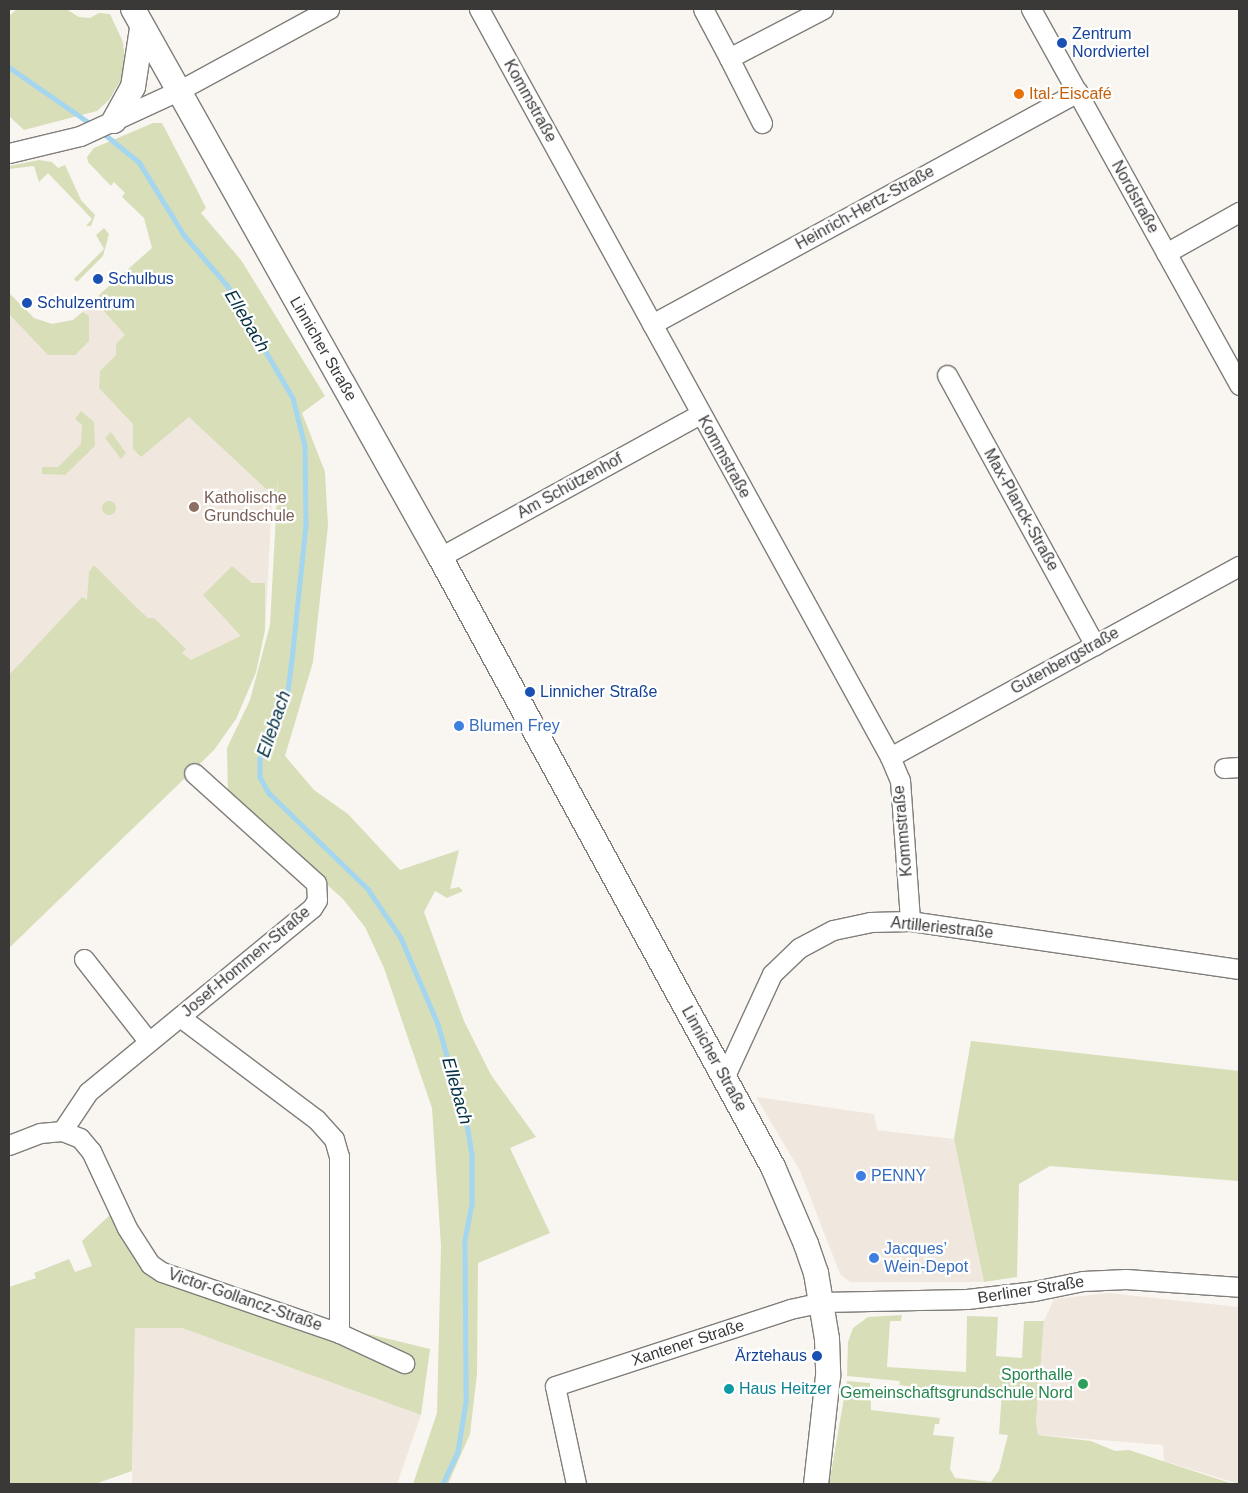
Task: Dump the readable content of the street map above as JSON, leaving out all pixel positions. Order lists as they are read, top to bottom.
{
  "streets": {
    "main road": ["Linnicher Straße"],
    "street": [
      "Kommstraße",
      "Nordstraße",
      "Heinrich-Hertz-Straße",
      "Am Schützenhof",
      "Max-Planck-Straße",
      "Gutenbergstraße",
      "Artilleriestraße",
      "Josef-Hommen-Straße",
      "Berliner Straße",
      "Victor-Gollancz-Straße",
      "Xantener Straße"
    ]
  },
  "crossings": [
    ["Kommstraße", "Heinrich-Hertz-Straße"],
    ["Kommstraße", "Am Schützenhof"],
    ["Kommstraße", "Gutenbergstraße"],
    ["Kommstraße", "Artilleriestraße"],
    ["Nordstraße", "Heinrich-Hertz-Straße"],
    ["Linnicher Straße", "Am Schützenhof"],
    ["Linnicher Straße", "Artilleriestraße"],
    ["Linnicher Straße", "Berliner Straße"],
    ["Linnicher Straße", "Xantener Straße"],
    ["Max-Planck-Straße", "Gutenbergstraße"],
    ["Josef-Hommen-Straße", "Victor-Gollancz-Straße"],
    ["Berliner Straße", "Xantener Straße"]
  ],
  "water": ["Ellebach"],
  "places": [
    "Zentrum Nordviertel",
    "Ital. Eiscafé",
    "Schulbus",
    "Schulzentrum",
    "Katholische Grundschule",
    "Linnicher Straße",
    "Blumen Frey",
    "PENNY",
    "Jacques’ Wein-Depot",
    "Ärztehaus",
    "Sporthalle Gemeinschaftsgrundschule Nord",
    "Haus Heitzer"
  ]
}
